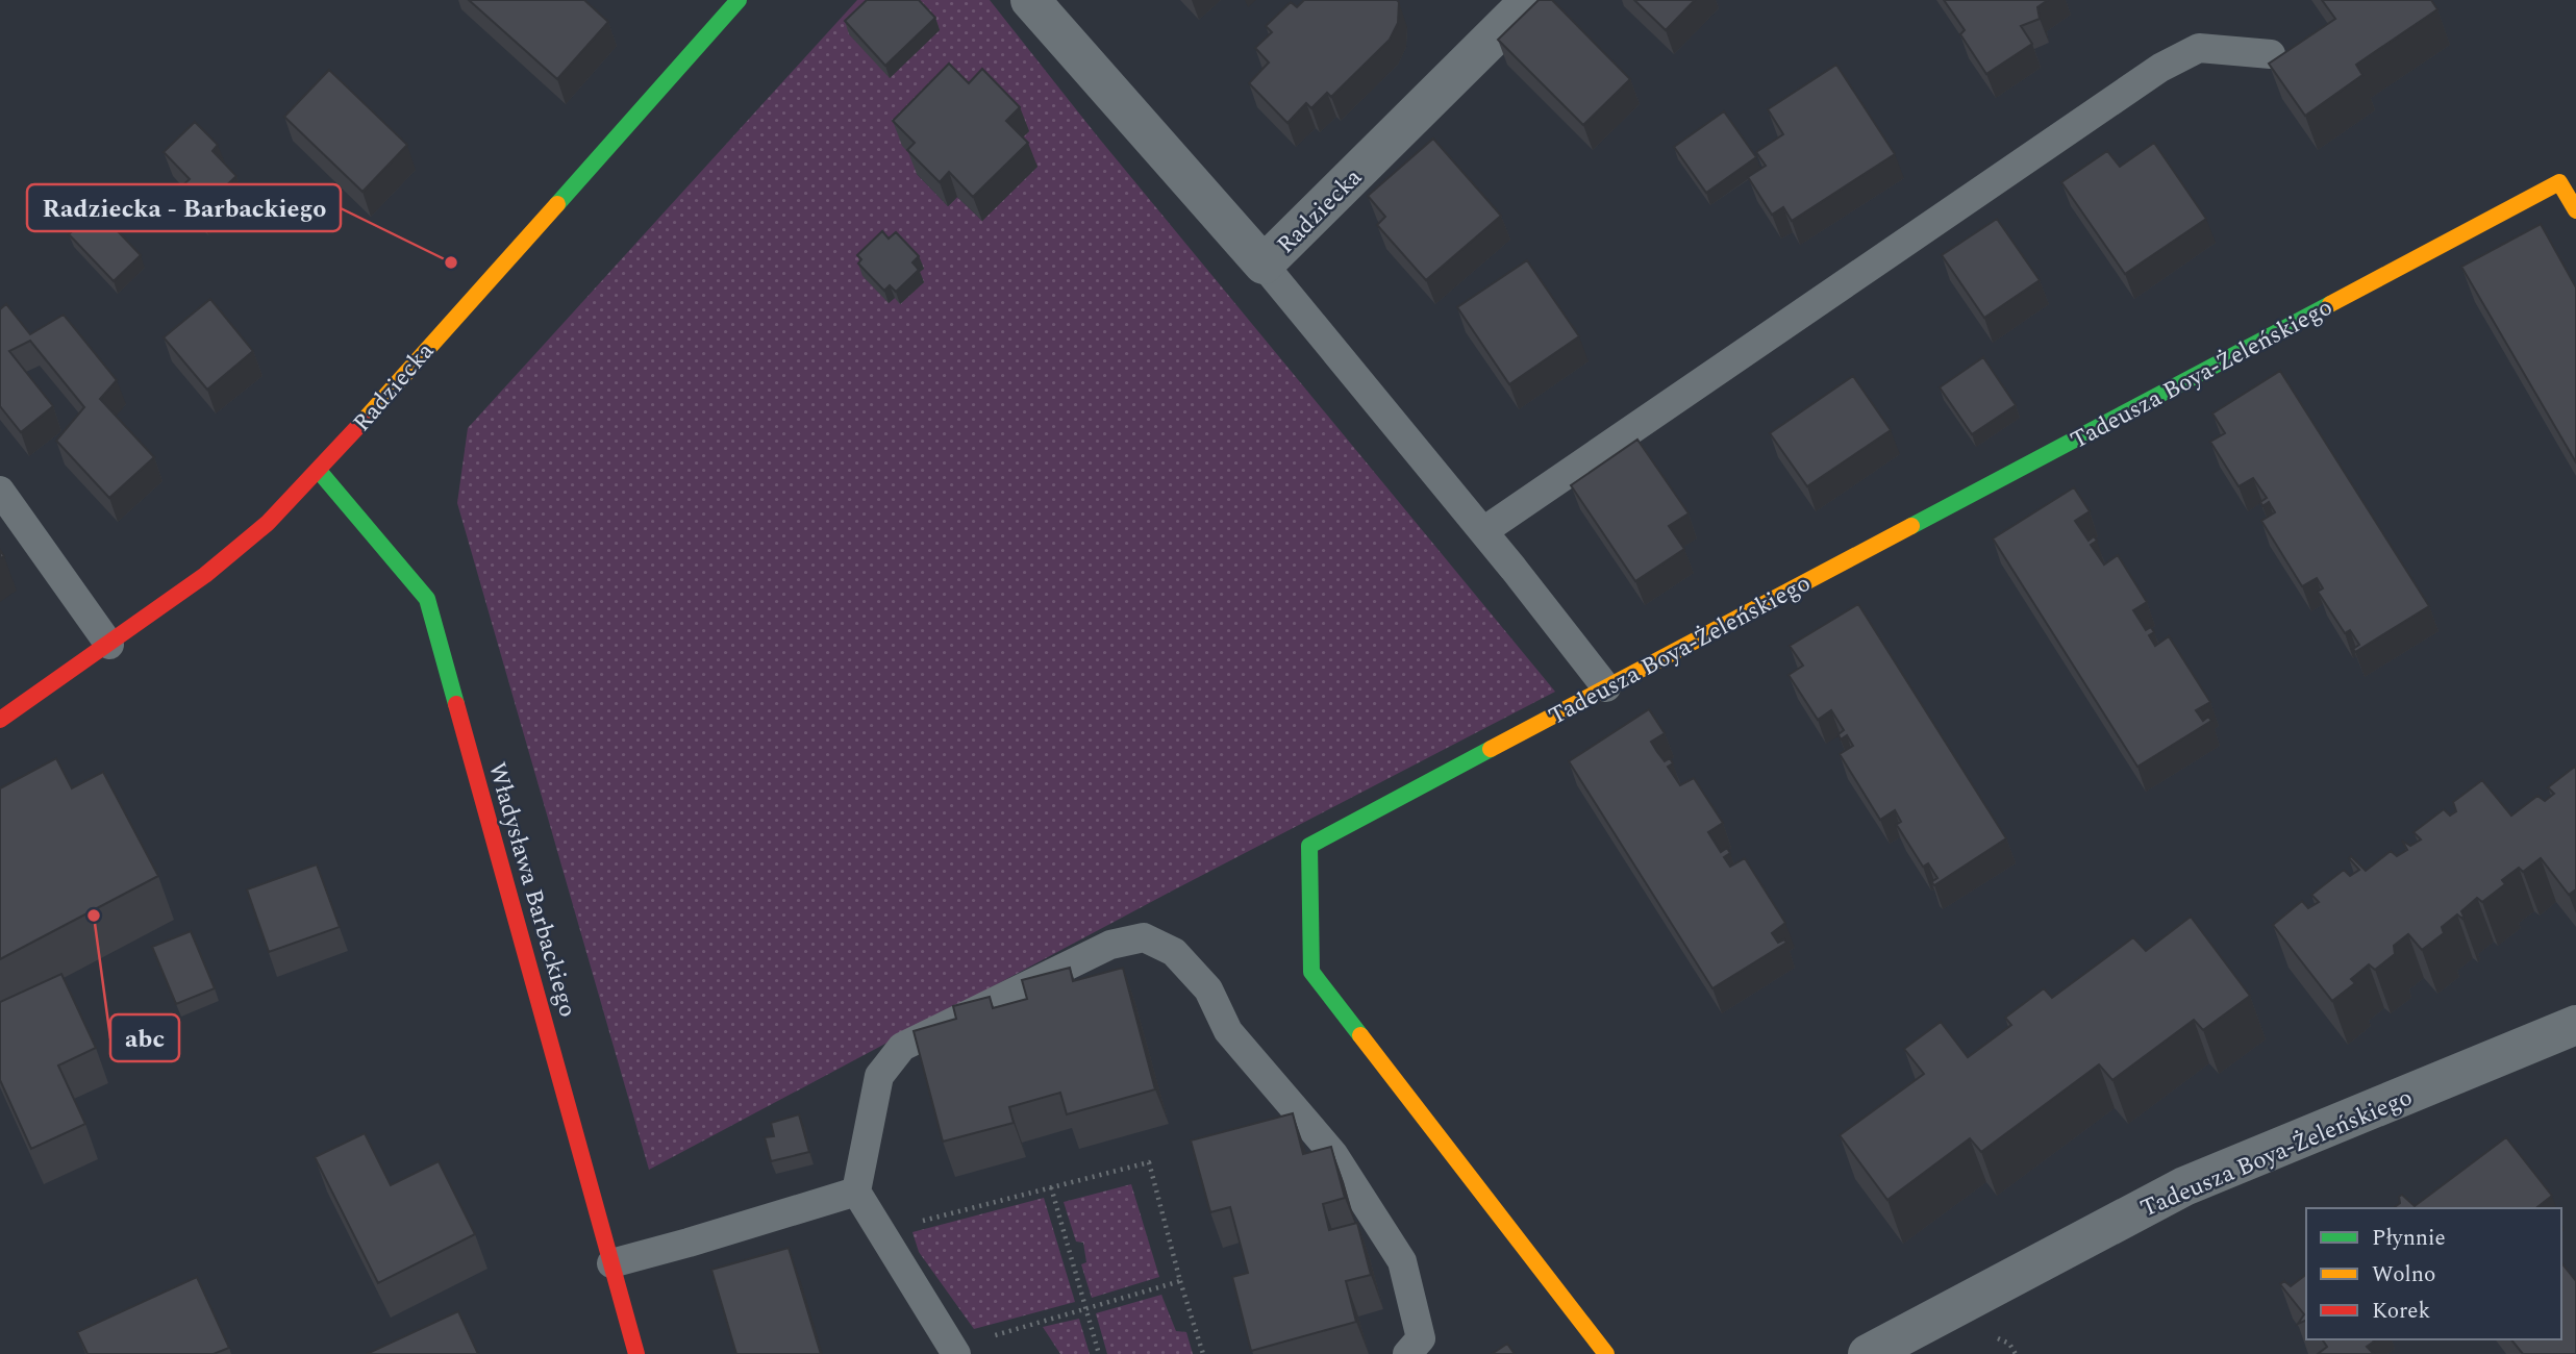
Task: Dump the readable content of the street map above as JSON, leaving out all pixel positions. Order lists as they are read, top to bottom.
{
  "streets": {
    "street": ["Radziecka", "Tadeusza Boya-Żeleńskiego", "Władysława Barbackiego"]
  },
  "crossings": [
    ["Radziecka", "Władysława Barbackiego"]
  ],
  "places": ["Radziecka - Barbackiego", "abc"],
  "legend": ["Płynnie", "Wolno", "Korek"]
}
